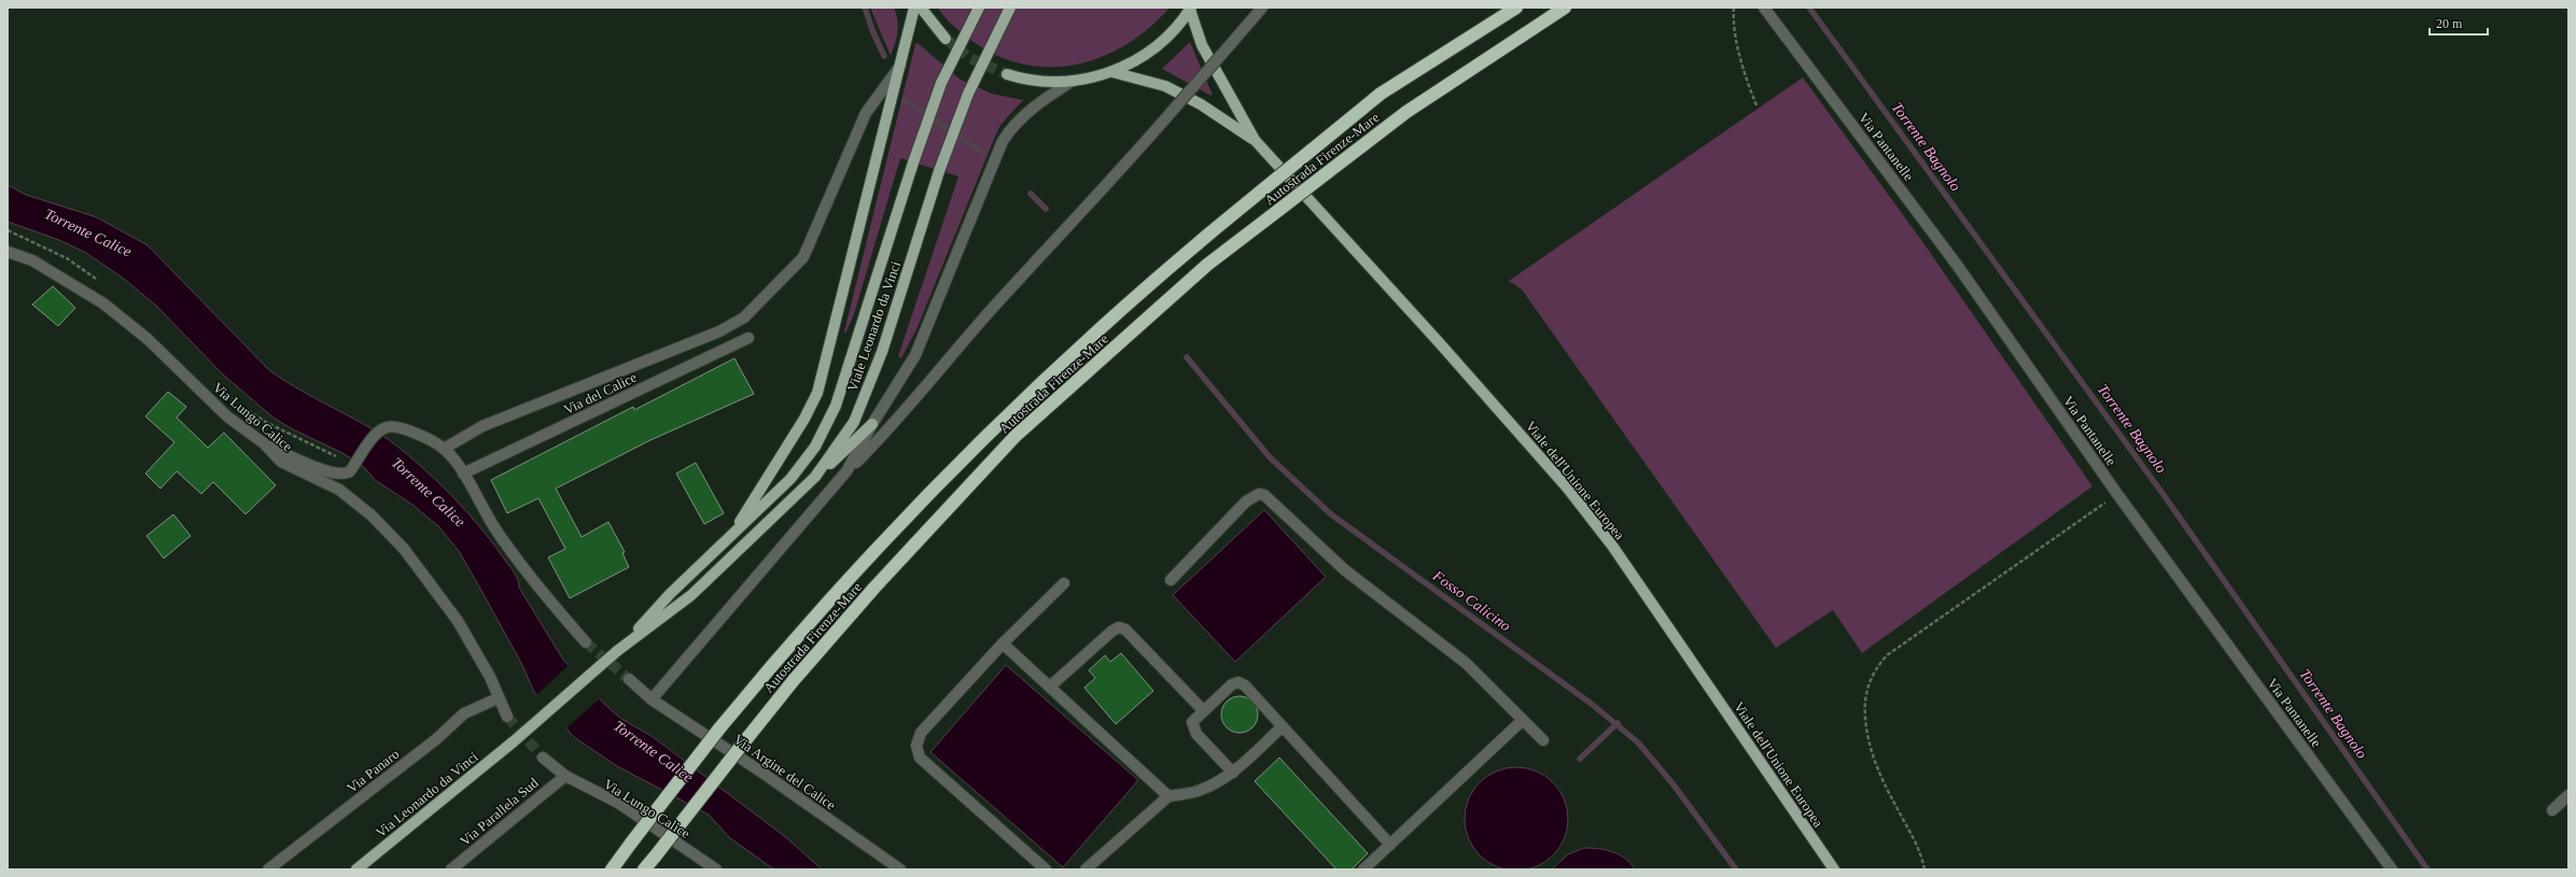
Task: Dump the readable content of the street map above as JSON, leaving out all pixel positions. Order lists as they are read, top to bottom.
{
  "streets": {
    "highway": ["Autostrada Firenze-Mare"],
    "main road": ["Viale Leonardo da Vinci", "Viale dell'Unione Europea", "Via Leonardo da Vinci"],
    "street": [
      "Via Pantanelle",
      "Via del Calice",
      "Via Lungo Calice",
      "Via Panaro",
      "Via Argine del Calice",
      "Via Parallela Sud"
    ]
  },
  "crossings": [
    ["Viale Leonardo da Vinci", "Via Leonardo da Vinci"],
    ["Via Lungo Calice", "Via Panaro"],
    ["Via Lungo Calice", "Via Parallela Sud"]
  ],
  "water": ["Torrente Bagnolo", "Torrente Calice", "Fosso Calicino"],
  "scale_bar": "20 m"
}
